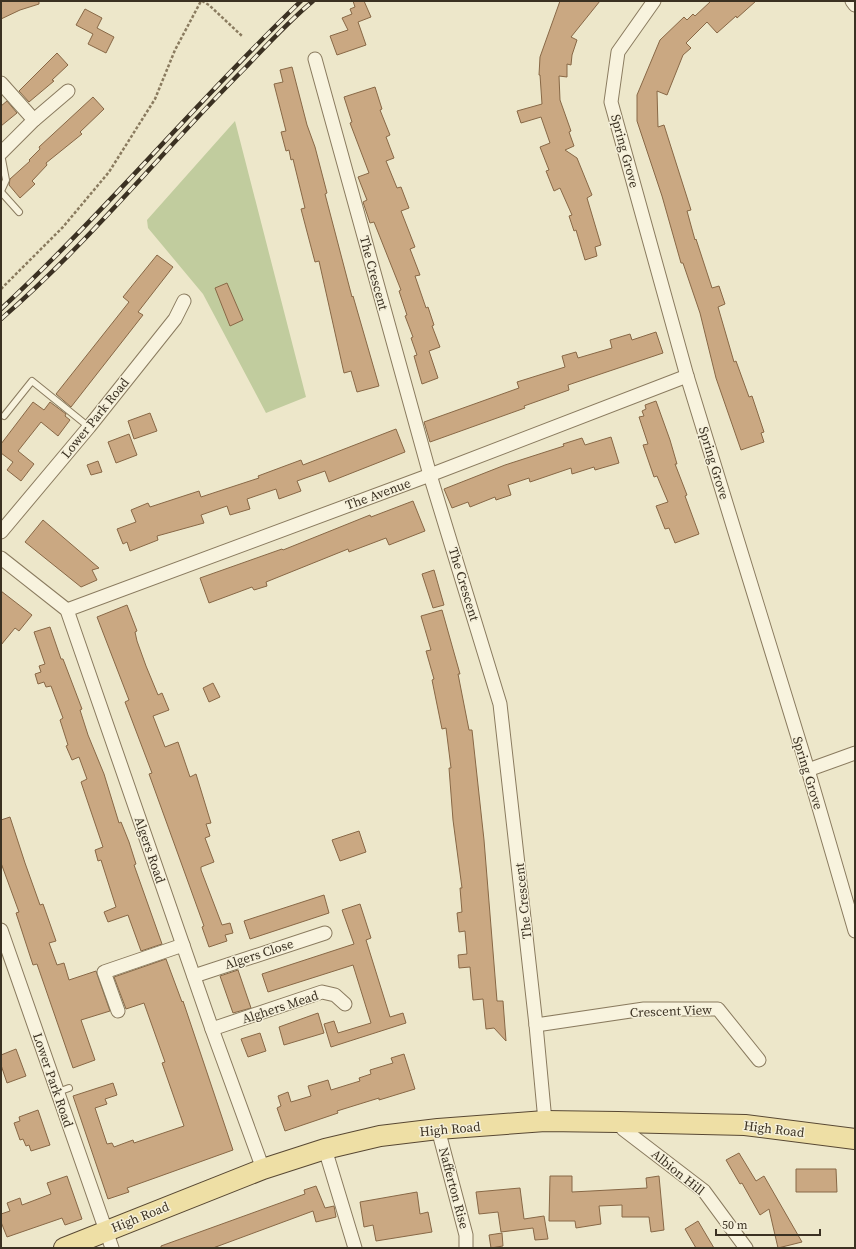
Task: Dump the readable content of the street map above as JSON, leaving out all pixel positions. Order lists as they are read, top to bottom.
{
  "streets": {
    "main road": ["High Road"],
    "street": [
      "Spring Grove",
      "The Crescent",
      "Lower Park Road",
      "The Avenue",
      "Algers Road",
      "Algers Close",
      "Alghers Mead",
      "Crescent View",
      "Albion Hill",
      "Nafferton Rise"
    ]
  },
  "crossings": [
    ["Spring Grove", "The Avenue"],
    ["The Crescent", "The Avenue"],
    ["The Crescent", "Crescent View"],
    ["The Crescent", "High Road"],
    ["Lower Park Road", "High Road"],
    ["The Avenue", "Algers Road"],
    ["Algers Road", "Algers Close"],
    ["Algers Road", "Alghers Mead"],
    ["Algers Road", "High Road"],
    ["High Road", "Albion Hill"],
    ["High Road", "Nafferton Rise"]
  ],
  "scale_bar": "50 m"
}
